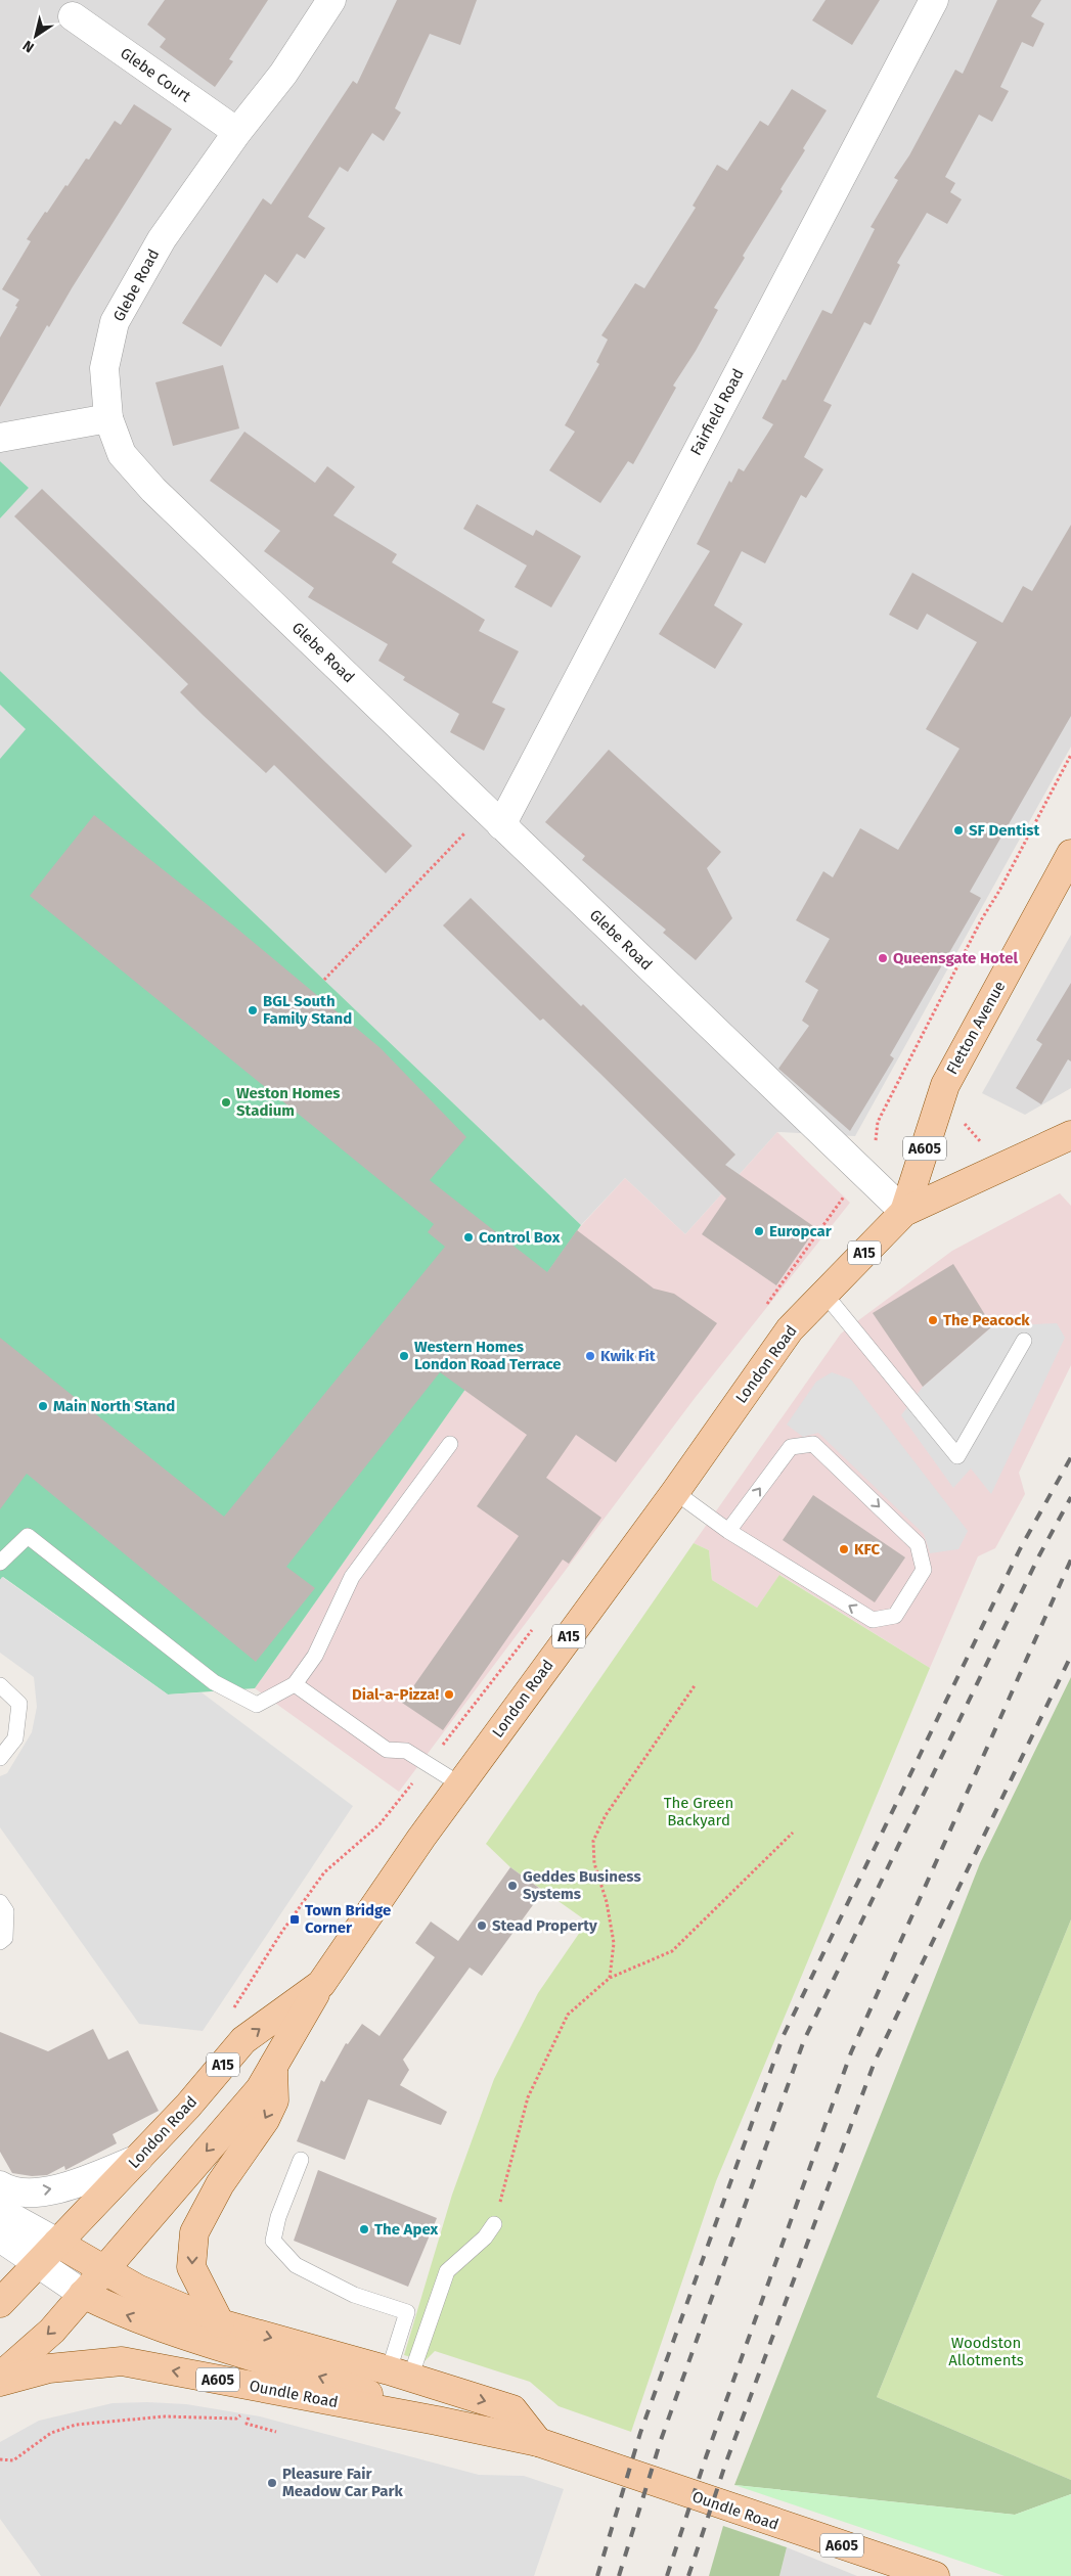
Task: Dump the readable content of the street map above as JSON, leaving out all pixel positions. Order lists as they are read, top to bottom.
{
  "streets": {
    "main road": [
      "Fletton Avenue",
      "A605",
      "A15",
      "London Road",
      "Oundle Road"
    ],
    "street": ["Glebe Court", "Glebe Road", "Fairfield Road"]
  },
  "crossings": [
    ["Glebe Court", "Glebe Road"],
    ["Glebe Road", "Fairfield Road"],
    ["Glebe Road", "Fletton Avenue"],
    ["Glebe Road", "London Road"],
    ["Fletton Avenue", "London Road"]
  ],
  "parks": ["The Green Backyard", "Woodston Allotments"],
  "places": {
    "other": [
      "SF Dentist",
      "Queensgate Hotel",
      "BGL South Family Stand",
      "Weston Homes Stadium",
      "Europcar",
      "Control Box",
      "The Peacock",
      "Western Homes London Road Terrace",
      "Kwik Fit",
      "Main North Stand",
      "KFC",
      "Dial-a-Pizza!",
      "Geddes Business Systems",
      "Stead Property",
      "The Apex",
      "Pleasure Fair Meadow Car Park"
    ],
    "transit": ["Town Bridge Corner"]
  },
  "north": "bottom left"
}
